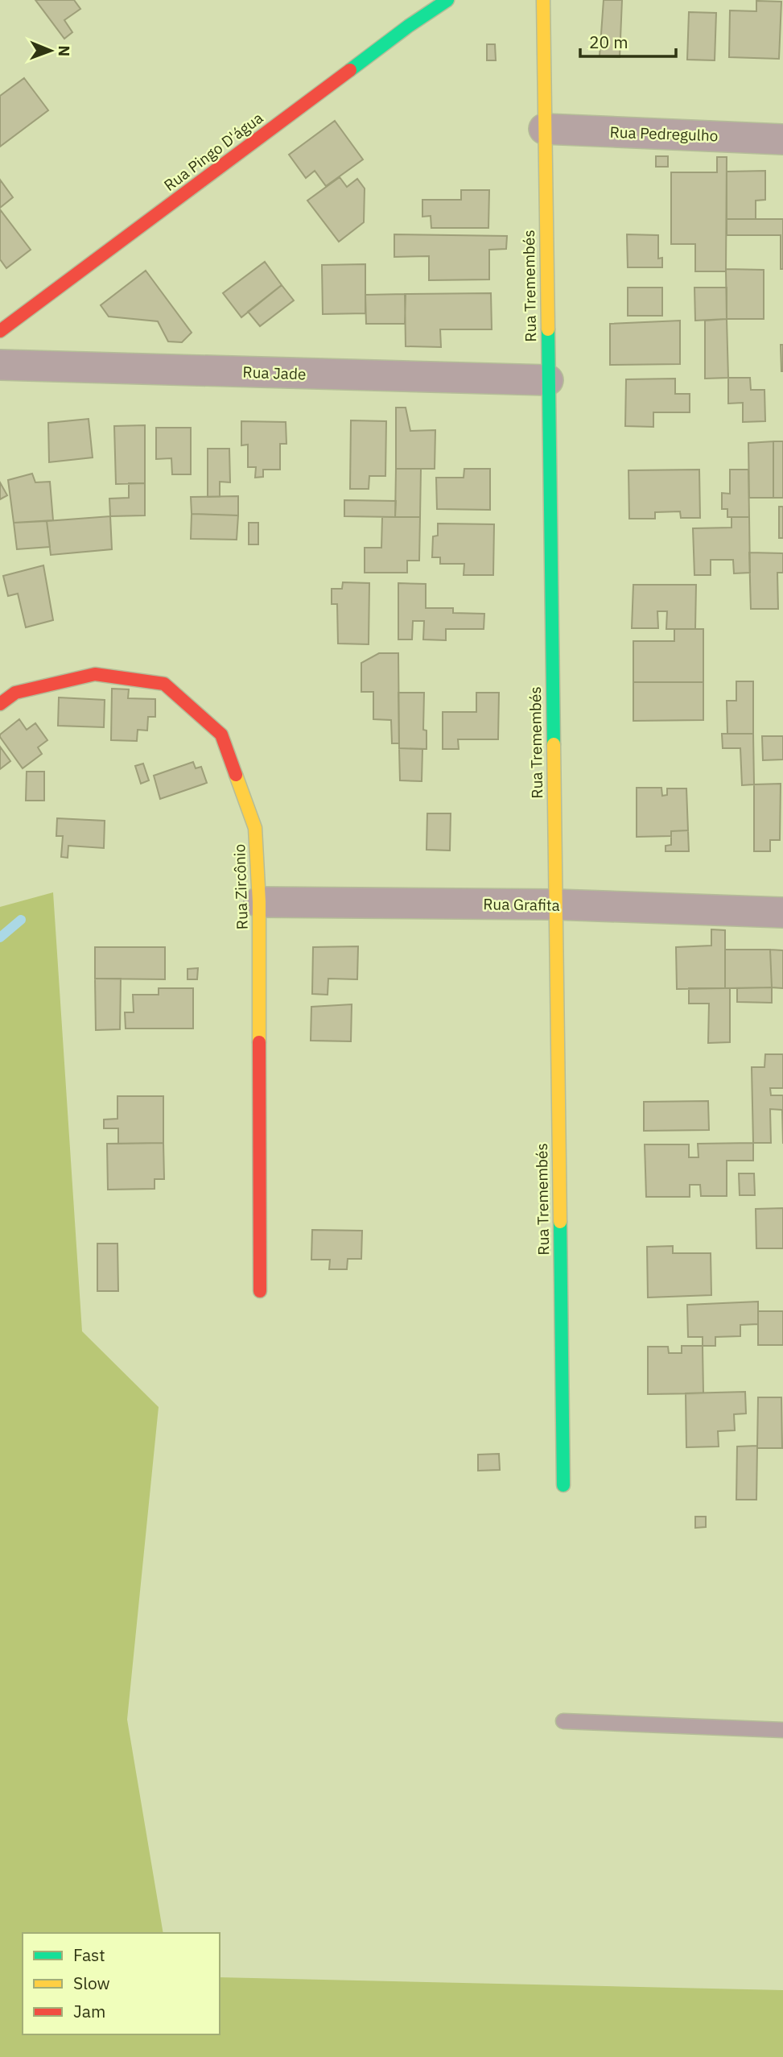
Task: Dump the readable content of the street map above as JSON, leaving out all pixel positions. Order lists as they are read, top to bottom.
{
  "streets": {
    "street": [
      "Rua Pedregulho",
      "Rua Pingo D'água",
      "Rua Tremembés",
      "Rua Jade",
      "Rua Zircônio",
      "Rua Grafita"
    ]
  },
  "crossings": [
    ["Rua Pedregulho", "Rua Tremembés"],
    ["Rua Tremembés", "Rua Jade"],
    ["Rua Tremembés", "Rua Grafita"],
    ["Rua Zircônio", "Rua Grafita"]
  ],
  "legend": ["Fast", "Slow", "Jam"],
  "scale_bar": "20 m",
  "north": "right"
}
